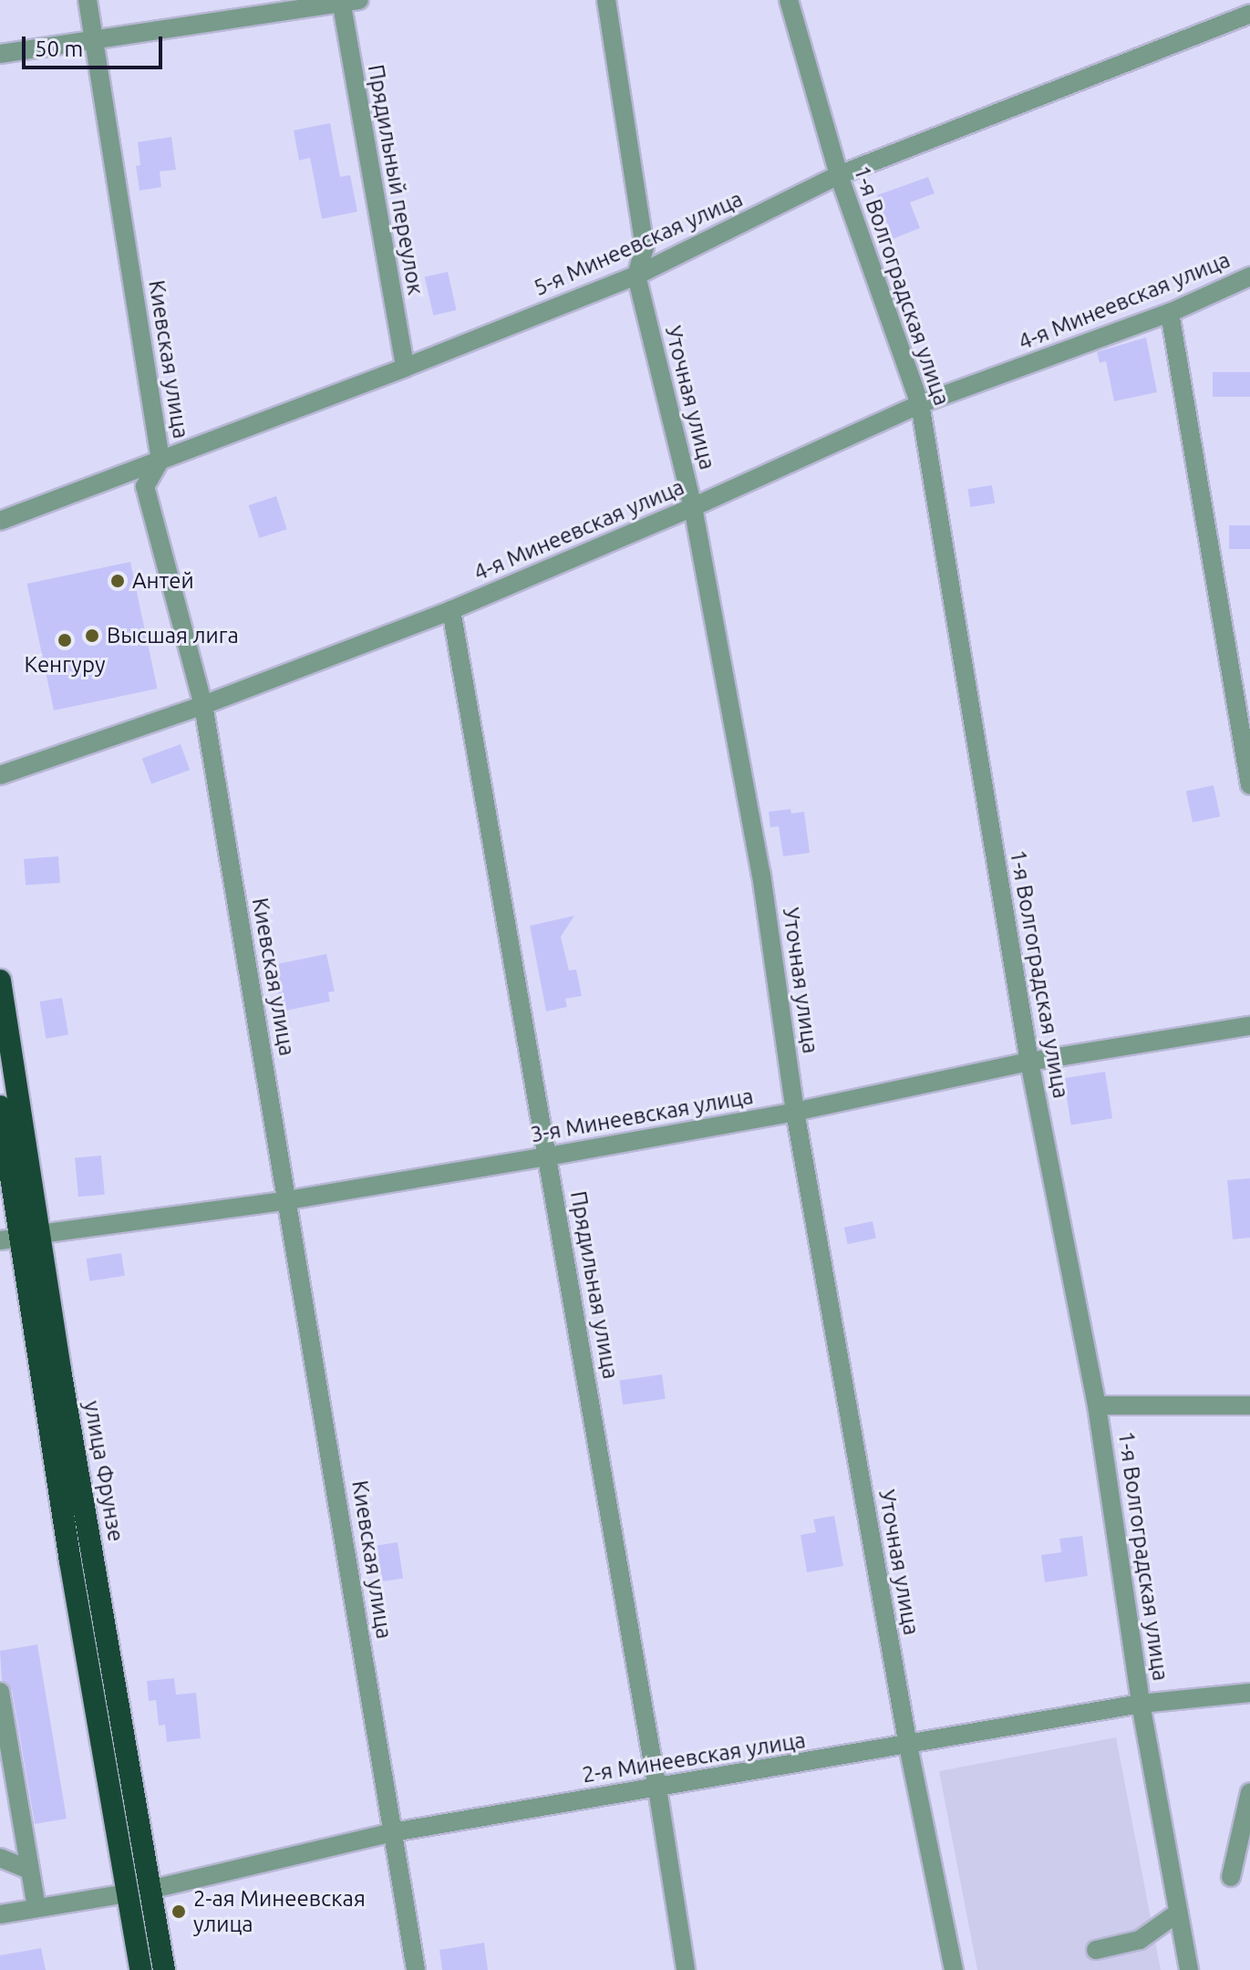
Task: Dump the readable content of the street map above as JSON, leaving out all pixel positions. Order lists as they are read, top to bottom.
{
  "streets": {
    "highway": ["улица Фрунзе"],
    "street": [
      "Прядильный переулок",
      "5-я Минеевская улица",
      "1-я Волгоградская улица",
      "4-я Минеевская улица",
      "Киевская улица",
      "Уточная улица",
      "3-я Минеевская улица",
      "Прядильная улица",
      "2-я Минеевская улица"
    ]
  },
  "crossings": [
    ["Прядильный переулок", "5-я Минеевская улица"],
    ["5-я Минеевская улица", "1-я Волгоградская улица"],
    ["5-я Минеевская улица", "Киевская улица"],
    ["5-я Минеевская улица", "Уточная улица"],
    ["1-я Волгоградская улица", "4-я Минеевская улица"],
    ["1-я Волгоградская улица", "3-я Минеевская улица"],
    ["1-я Волгоградская улица", "2-я Минеевская улица"],
    ["4-я Минеевская улица", "Киевская улица"],
    ["4-я Минеевская улица", "Уточная улица"],
    ["4-я Минеевская улица", "Прядильная улица"],
    ["Киевская улица", "3-я Минеевская улица"],
    ["Киевская улица", "2-я Минеевская улица"],
    ["Уточная улица", "3-я Минеевская улица"],
    ["Уточная улица", "2-я Минеевская улица"],
    ["3-я Минеевская улица", "Прядильная улица"],
    ["3-я Минеевская улица", "улица Фрунзе"],
    ["Прядильная улица", "2-я Минеевская улица"],
    ["улица Фрунзе", "2-я Минеевская улица"]
  ],
  "places": [
    "Антей",
    "Высшая лига",
    "Кенгуру",
    "2-ая Минеевская улица"
  ],
  "scale_bar": "50 m"
}
